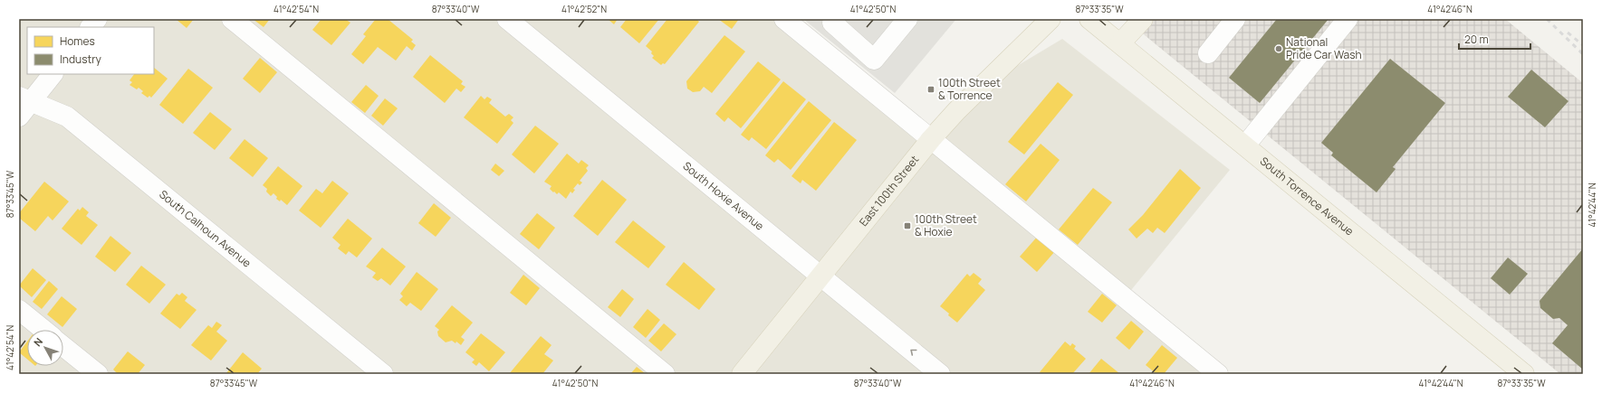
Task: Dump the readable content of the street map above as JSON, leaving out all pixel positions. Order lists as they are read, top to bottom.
{
  "streets": {
    "main road": ["East 100th Street", "South Torrence Avenue"],
    "street": ["South Hoxie Avenue", "South Calhoun Avenue"]
  },
  "crossings": [
    ["East 100th Street", "South Hoxie Avenue"]
  ],
  "places": {
    "other": ["National Pride Car Wash"],
    "transit": ["100th Street & Torrence", "100th Street & Hoxie"]
  },
  "legend": ["Homes", "Industry"],
  "scale_bar": "20 m",
  "north": "top left",
  "coordinates": [
    "41°42'54\"N",
    "87°33'40\"W",
    "41°42'52\"N",
    "41°42'50\"N",
    "87°33'35\"W",
    "41°42'46\"N",
    "87°33'45\"W",
    "41°42'44\"N"
  ]
}
